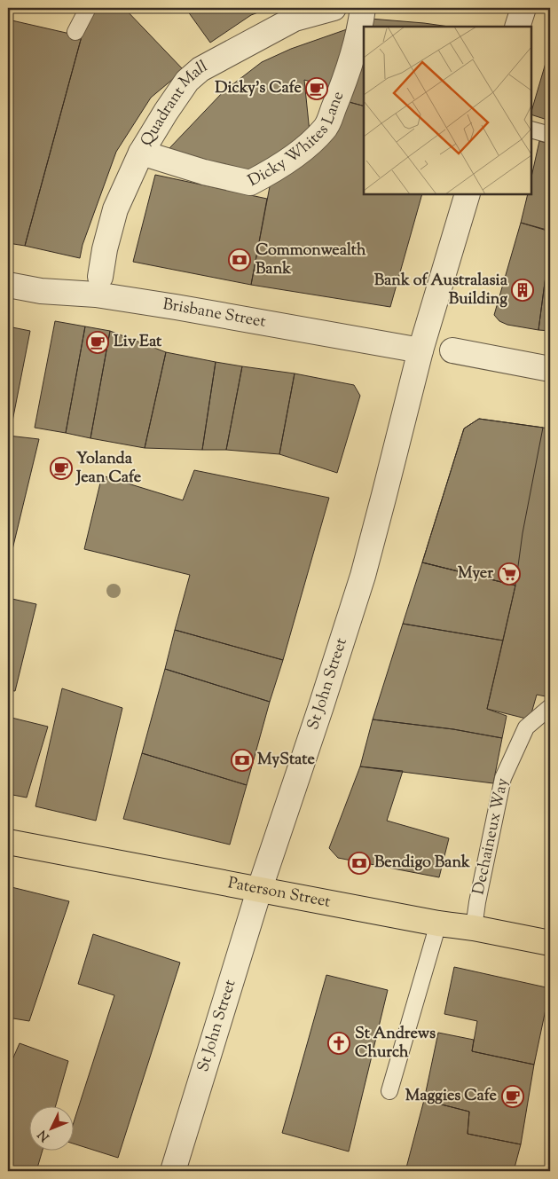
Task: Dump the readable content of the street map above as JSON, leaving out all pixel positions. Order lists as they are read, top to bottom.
{
  "streets": {
    "highway": ["Paterson Street"],
    "street": [
      "Quadrant Mall",
      "Dicky Whites Lane",
      "Brisbane Street",
      "St John Street"
    ],
    "lane": ["Dechaineux Way"]
  },
  "crossings": [
    ["Quadrant Mall", "Dicky Whites Lane"],
    ["Brisbane Street", "St John Street"],
    ["St John Street", "Paterson Street"],
    ["Dechaineux Way", "Paterson Street"]
  ],
  "places": {
    "cafe": [
      "Dicky's Cafe",
      "Liv Eat",
      "Yolanda Jean Cafe",
      "Maggies Cafe"
    ],
    "bank": ["Commonwealth Bank", "MyState", "Bendigo Bank"],
    "building": ["Bank of Australasia Building"],
    "supermarket": ["Myer"],
    "church": ["St Andrews Church"]
  },
  "north": "bottom left"
}
